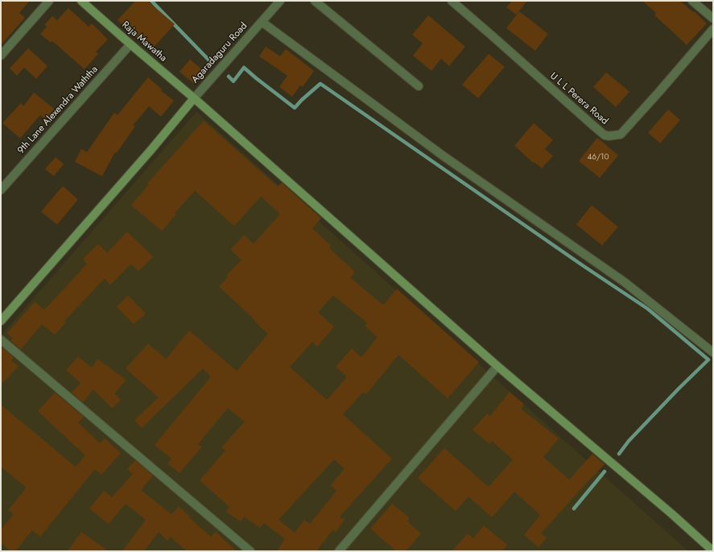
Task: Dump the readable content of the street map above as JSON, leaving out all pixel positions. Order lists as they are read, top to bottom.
{
  "streets": {
    "street": [
      "Raja Mawatha",
      "Agaradaguru Road",
      "U L L Perera Road",
      "9th Lane Alexendra Waththa"
    ]
  },
  "crossings": [
    ["Raja Mawatha", "Agaradaguru Road"],
    ["Raja Mawatha", "9th Lane Alexendra Waththa"]
  ],
  "house_numbers": ["46/10"]
}
